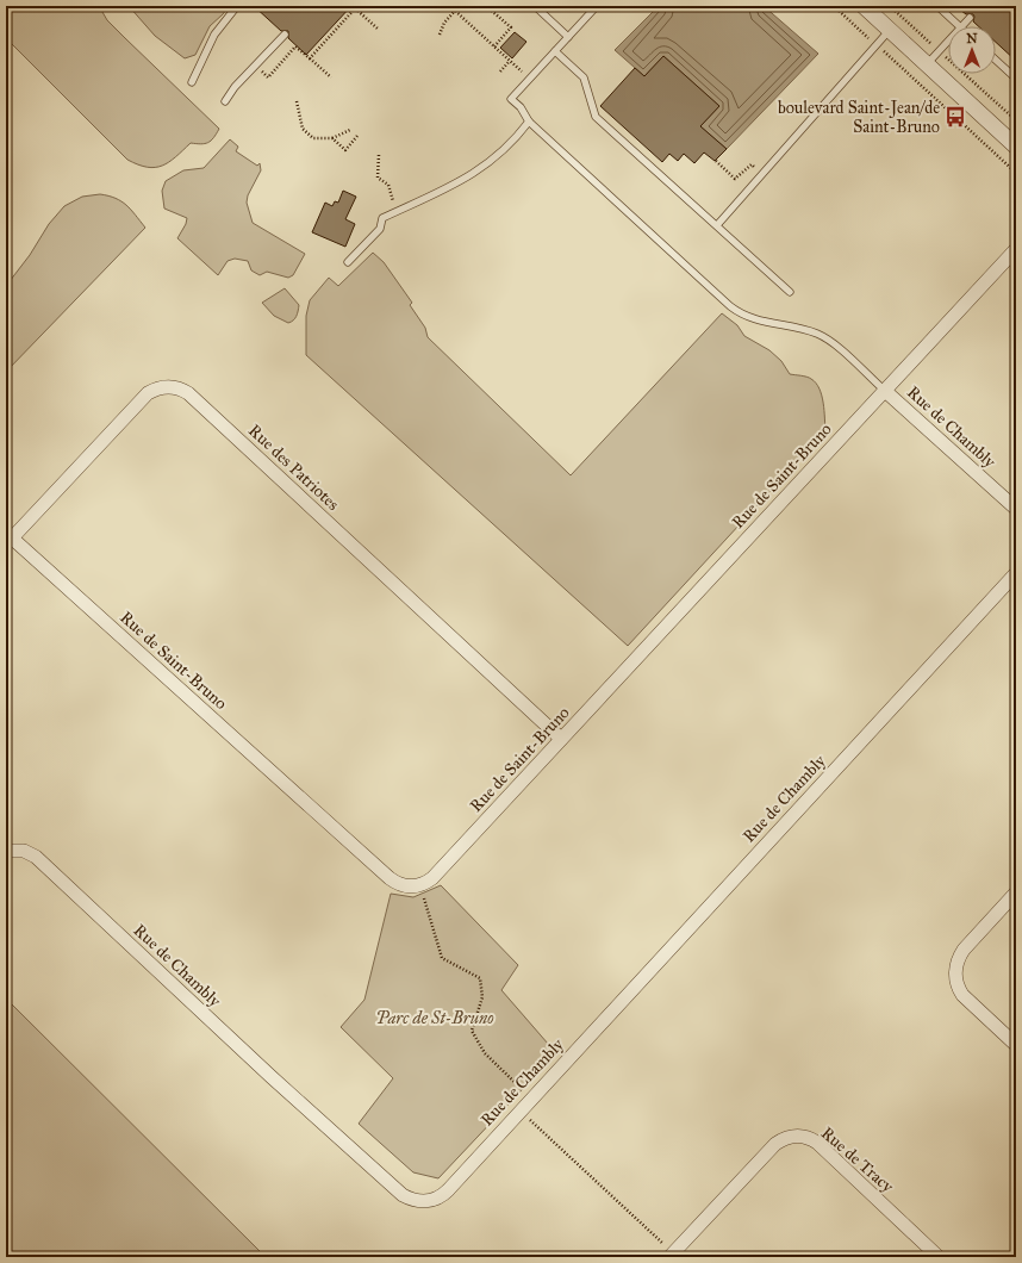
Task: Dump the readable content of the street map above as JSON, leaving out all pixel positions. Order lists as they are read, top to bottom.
{
  "streets": {
    "street": [
      "Rue de Chambly",
      "Rue des Patriotes",
      "Rue de Saint-Bruno",
      "Rue de Tracy"
    ]
  },
  "crossings": [
    ["Rue de Chambly", "Rue de Saint-Bruno"],
    ["Rue des Patriotes", "Rue de Saint-Bruno"]
  ],
  "parks": ["Parc de St-Bruno"],
  "places": {
    "bus stop": ["boulevard Saint-Jean/de Saint-Bruno"]
  },
  "north": "top"
}
